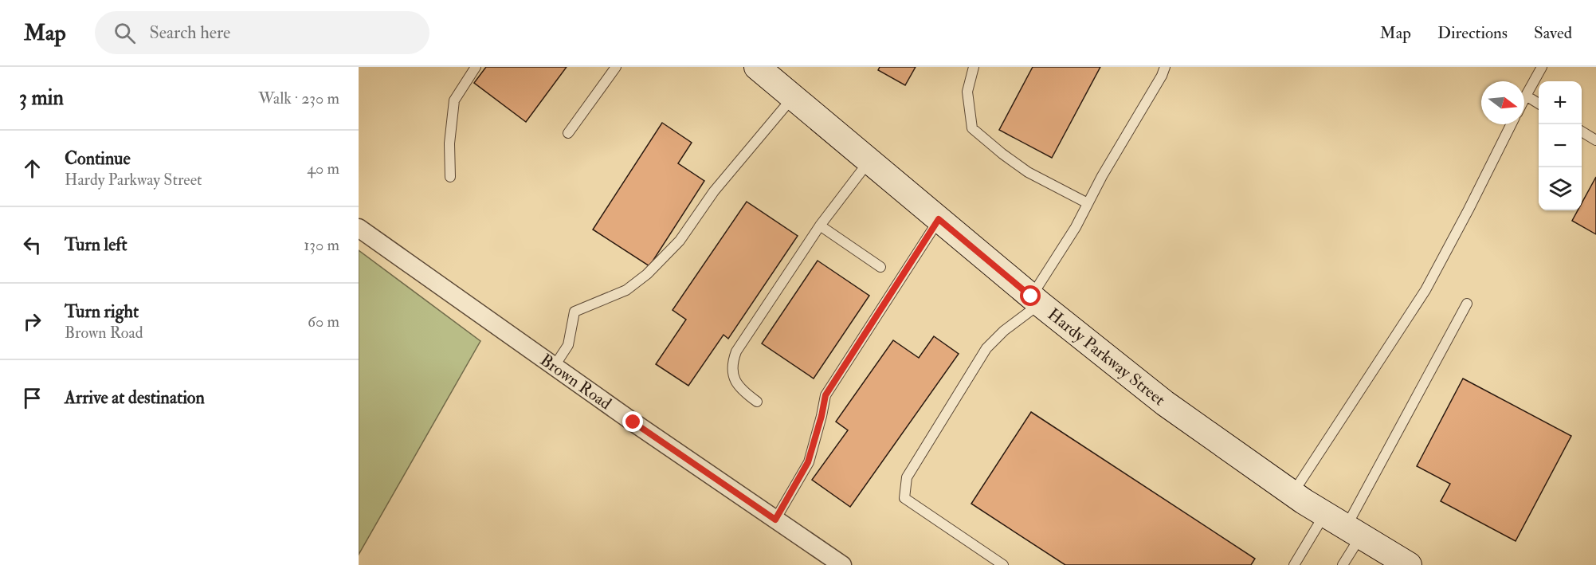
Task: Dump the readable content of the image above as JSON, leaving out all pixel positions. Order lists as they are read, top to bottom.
{
  "streets": {
    "main road": ["Hardy Parkway Street"],
    "street": ["Brown Road"]
  },
  "north": "right",
  "page": {
    "header": "Map",
    "search": "Search here",
    "nav": ["Map", "Directions", "Saved"],
    "heading": ["3 min", "Walk · 230 m"],
    "map_buttons": ["+", "−"],
    "list": [
      ["Continue", "Hardy Parkway Street", "40 m"],
      ["Turn left", "130 m"],
      ["Turn right", "Brown Road", "60 m"],
      "Arrive at destination"
    ]
  }
}
